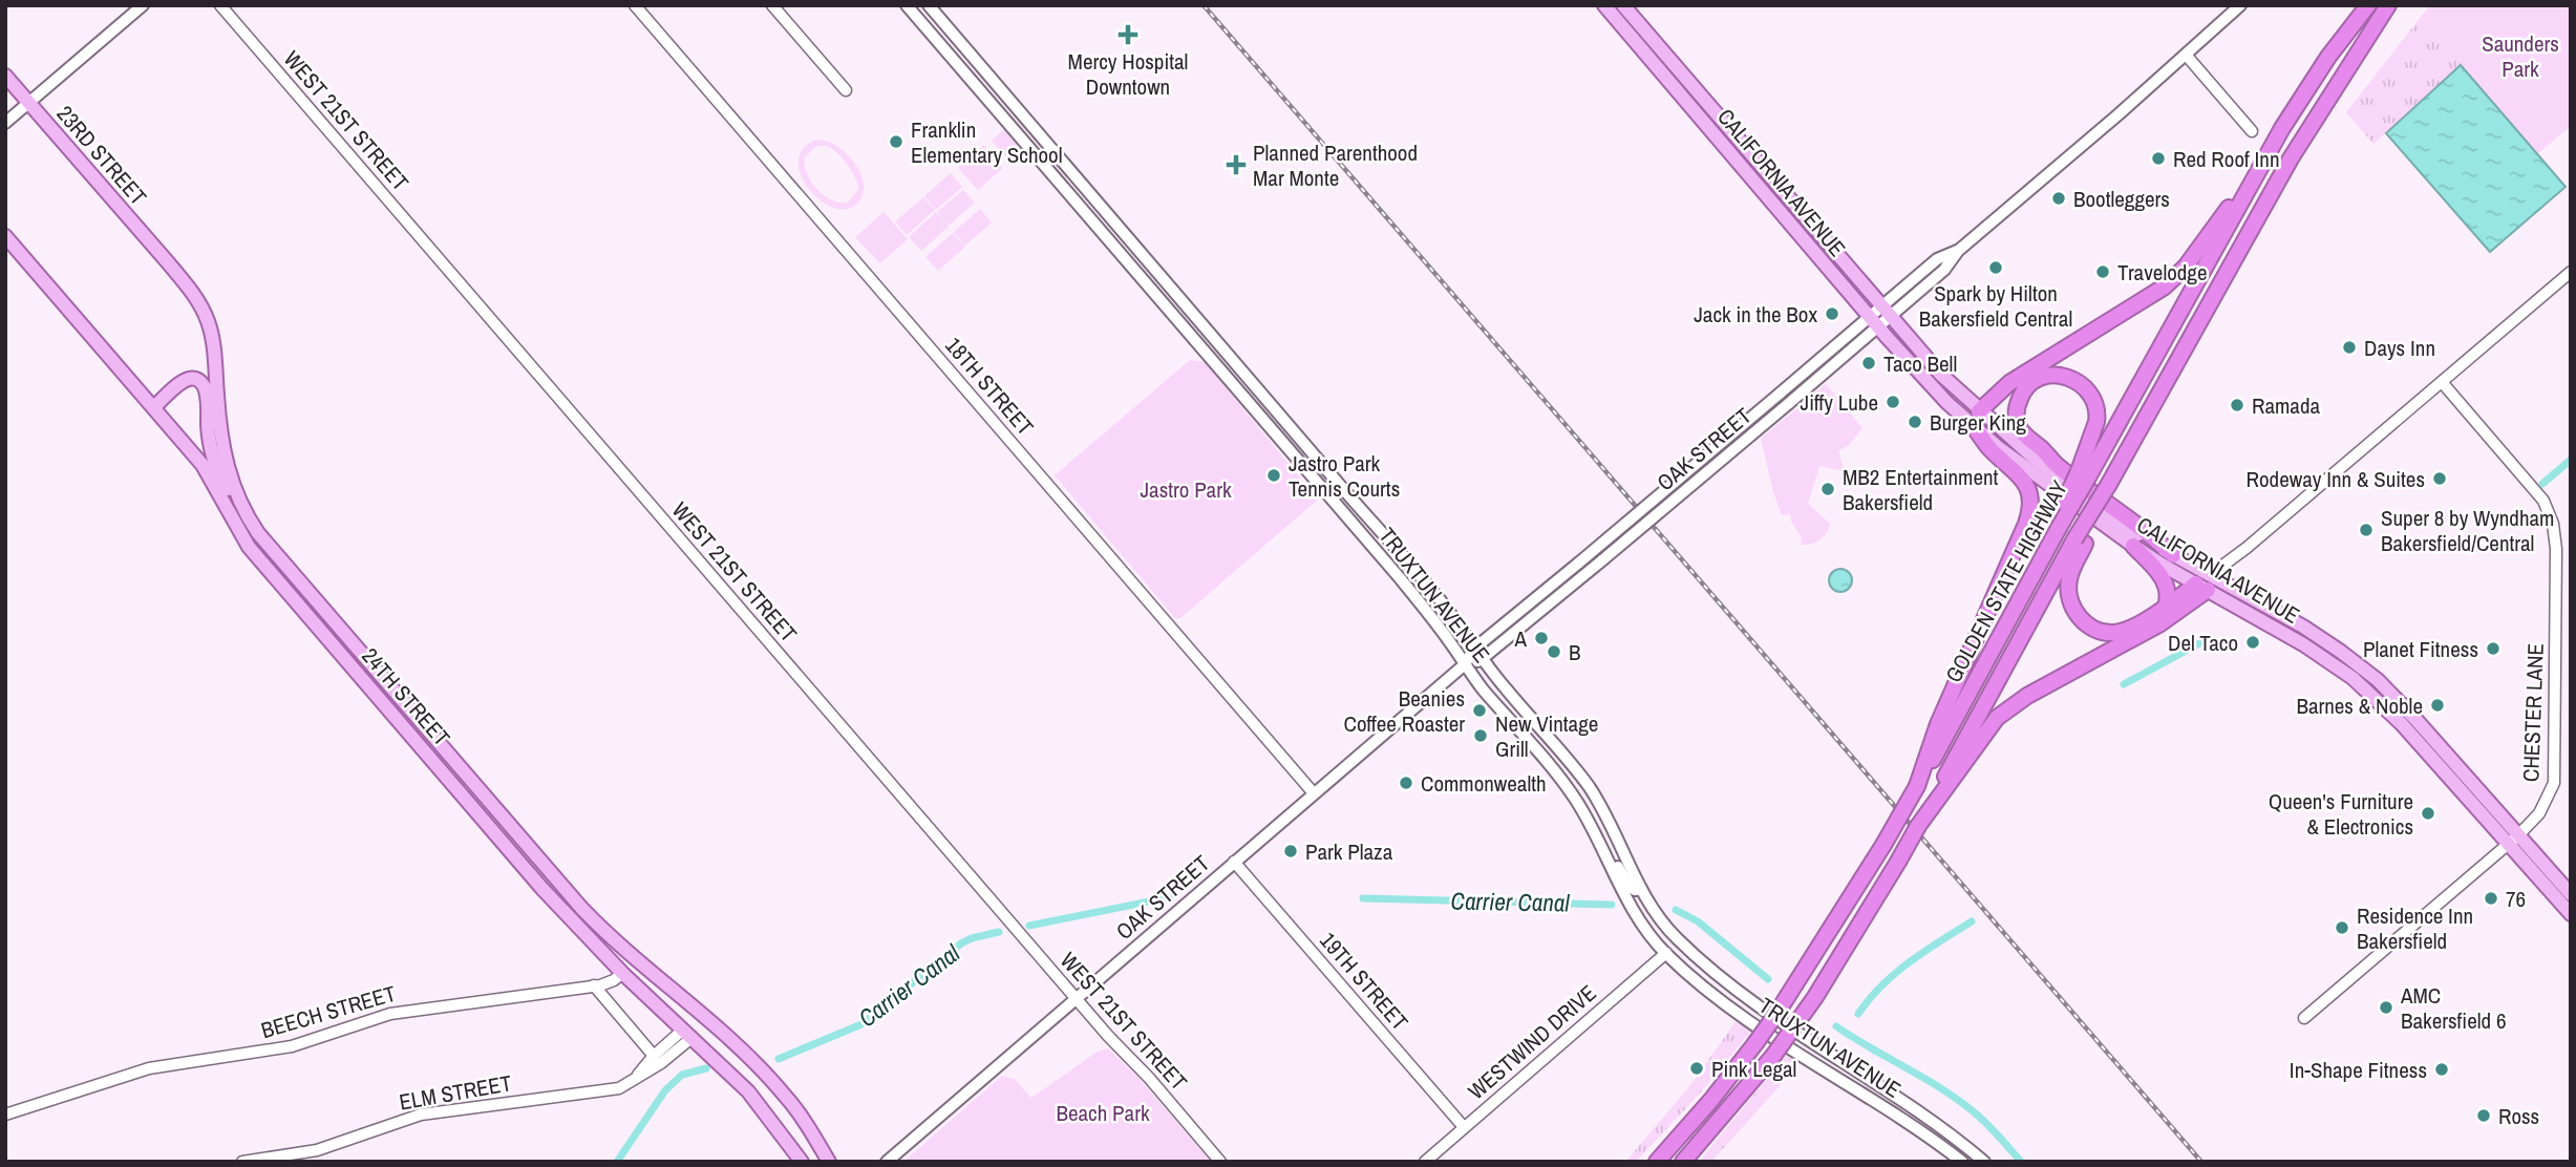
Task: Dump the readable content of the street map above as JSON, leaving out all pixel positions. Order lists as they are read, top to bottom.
{
  "streets": {
    "highway": ["GOLDEN STATE HIGHWAY"],
    "main road": [
      "23RD STREET",
      "CALIFORNIA AVENUE",
      "OAK STREET",
      "TRUXTUN AVENUE",
      "24TH STREET"
    ],
    "street": [
      "WEST 21ST STREET",
      "18TH STREET",
      "CHESTER LANE",
      "19TH STREET",
      "BEECH STREET",
      "WESTWIND DRIVE",
      "ELM STREET"
    ]
  },
  "crossings": [
    ["WEST 21ST STREET", "OAK STREET"],
    ["23RD STREET", "24TH STREET"],
    ["CALIFORNIA AVENUE", "OAK STREET"],
    ["CALIFORNIA AVENUE", "CHESTER LANE"],
    ["18TH STREET", "OAK STREET"],
    ["OAK STREET", "TRUXTUN AVENUE"],
    ["OAK STREET", "19TH STREET"],
    ["TRUXTUN AVENUE", "WESTWIND DRIVE"],
    ["24TH STREET", "BEECH STREET"],
    ["24TH STREET", "ELM STREET"],
    ["19TH STREET", "WESTWIND DRIVE"]
  ],
  "water": ["Carrier Canal"],
  "parks": ["Saunders Park", "Jastro Park", "Beach Park"],
  "places": {
    "health": ["Mercy Hospital Downtown", "Planned Parenthood Mar Monte"],
    "other": [
      "Franklin Elementary School",
      "Red Roof Inn",
      "Bootleggers",
      "Spark by Hilton Bakersfield Central",
      "Travelodge",
      "Jack in the Box",
      "Days Inn",
      "Taco Bell",
      "Jiffy Lube",
      "Ramada",
      "Burger King",
      "Jastro Park Tennis Courts",
      "Rodeway Inn & Suites",
      "MB2 Entertainment Bakersfield",
      "Super 8 by Wyndham Bakersfield/Central",
      "A",
      "Del Taco",
      "Planet Fitness",
      "B",
      "Barnes & Noble",
      "Beanies Coffee Roaster",
      "New Vintage Grill",
      "Commonwealth",
      "Queen's Furniture & Electronics",
      "Park Plaza",
      "76",
      "Residence Inn Bakersfield",
      "AMC Bakersfield 6",
      "Pink Legal",
      "In-Shape Fitness",
      "Ross"
    ]
  }
}
